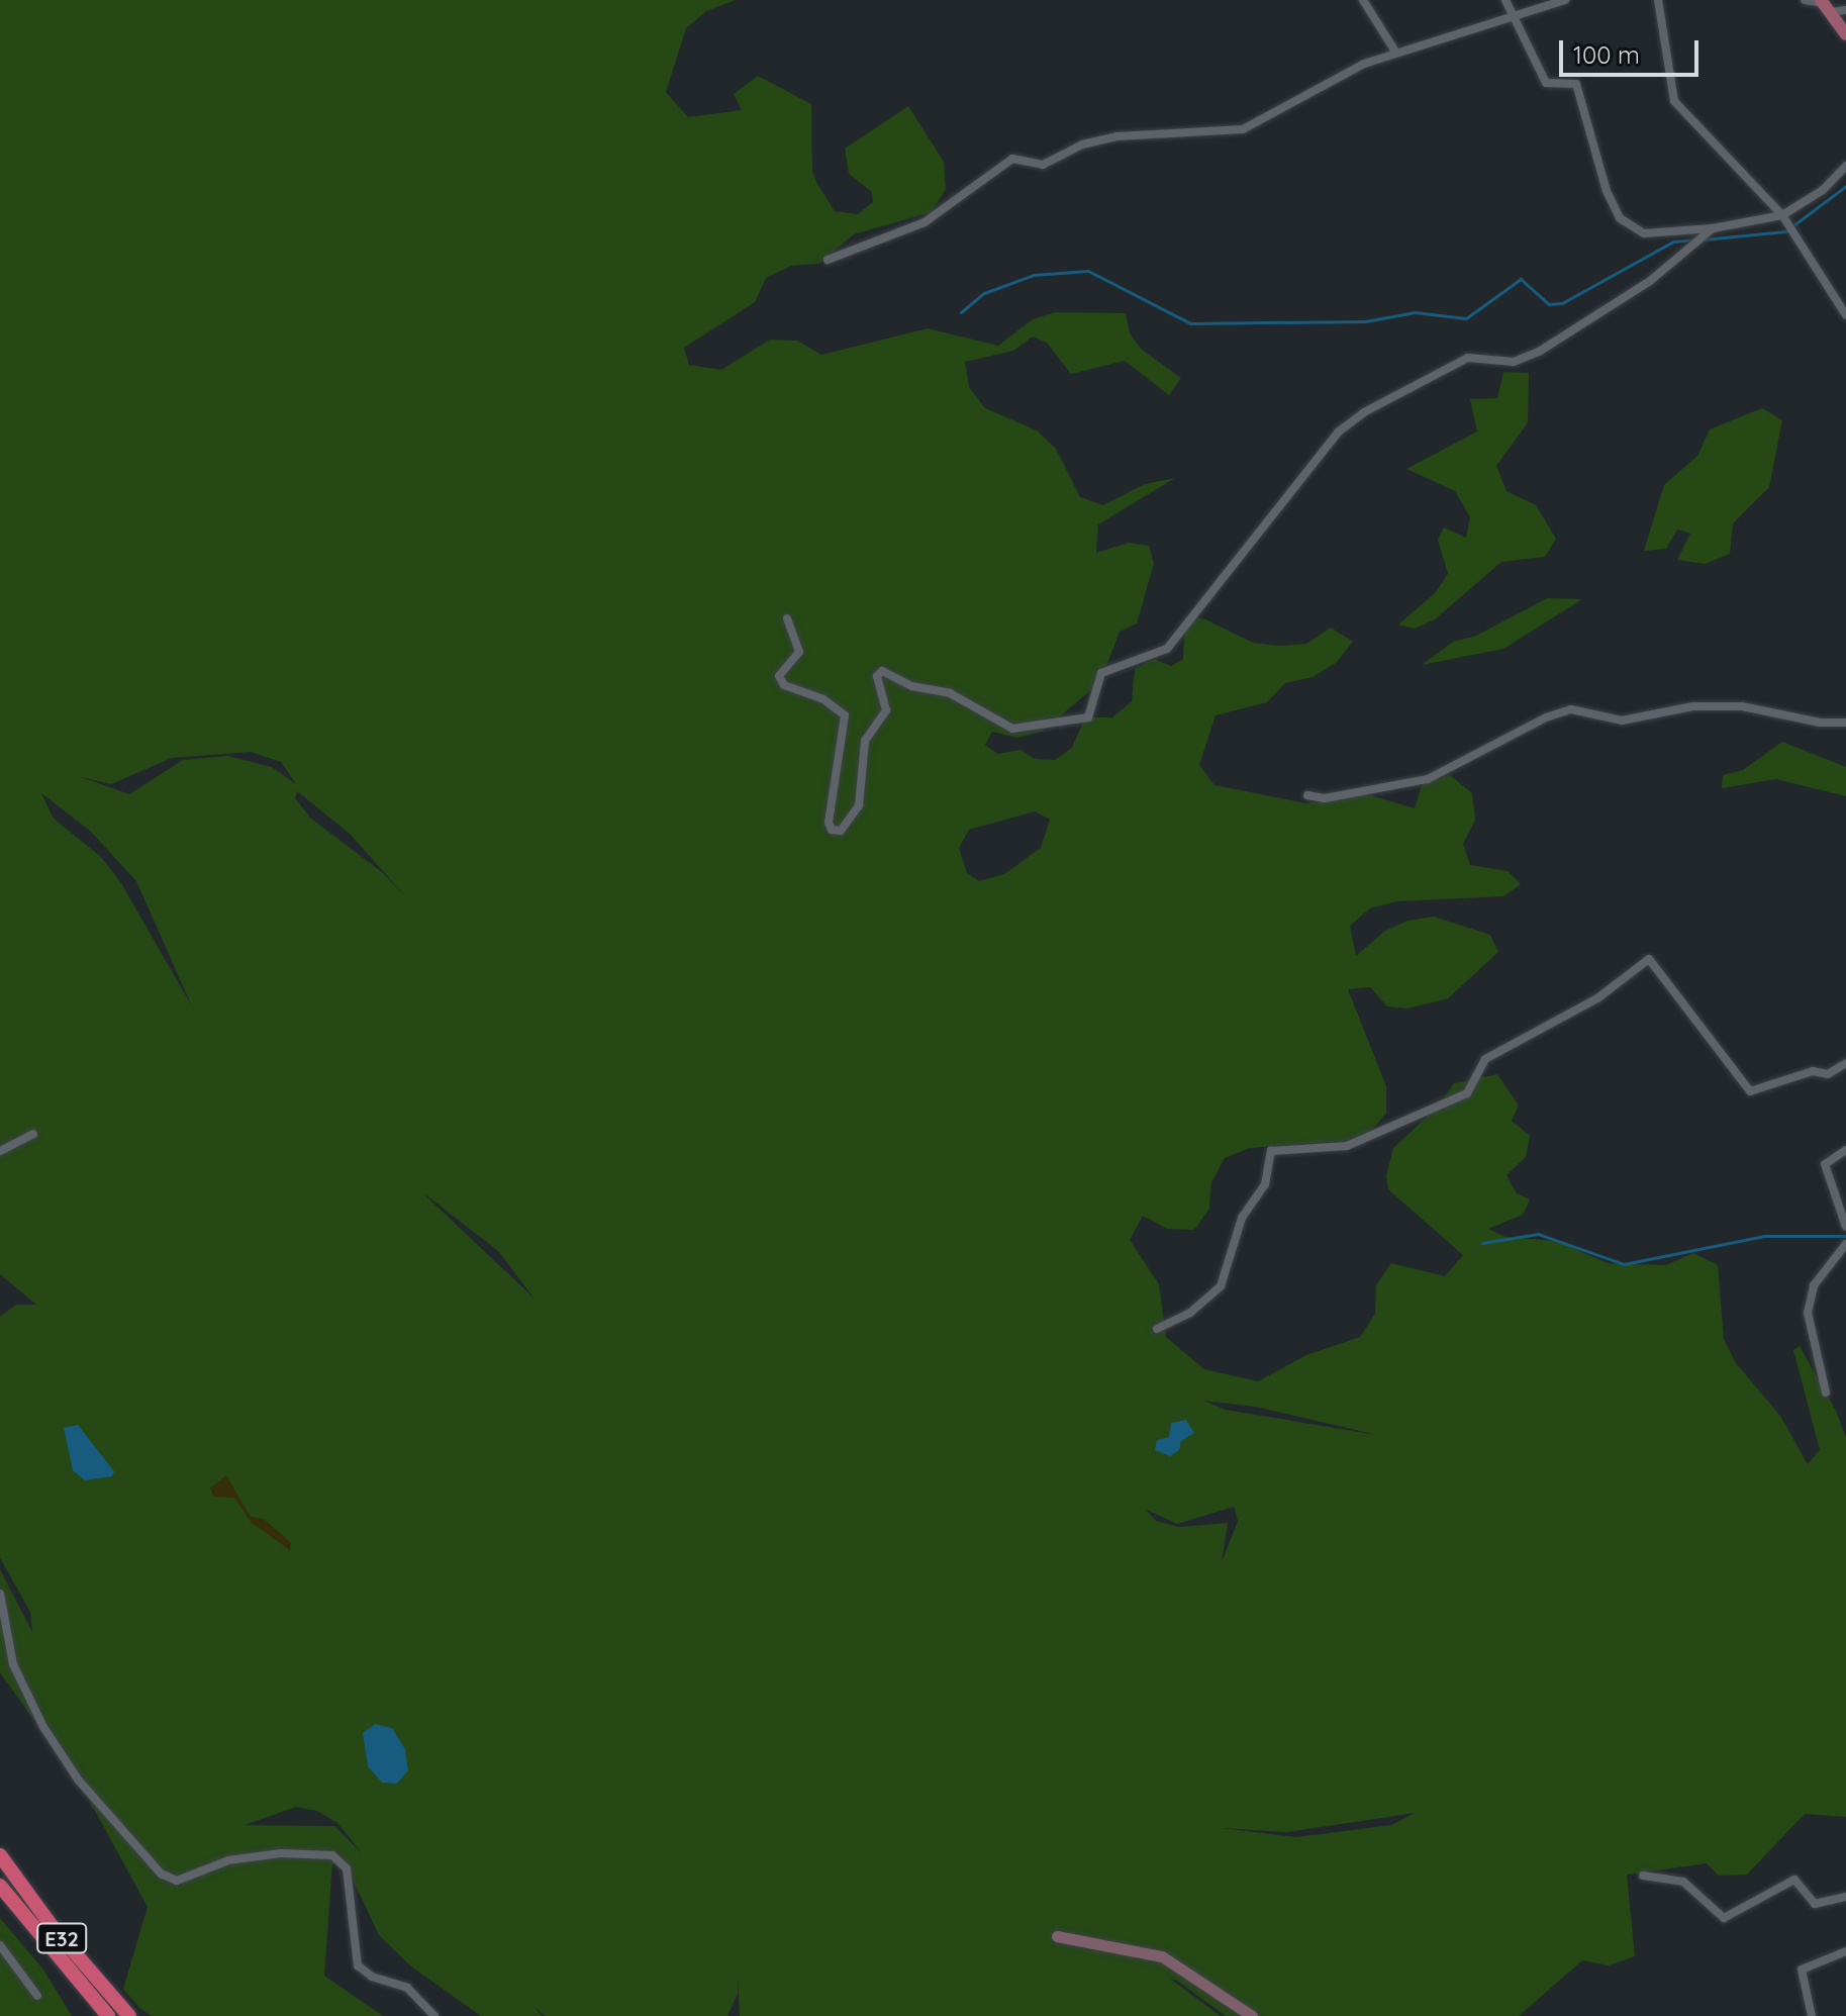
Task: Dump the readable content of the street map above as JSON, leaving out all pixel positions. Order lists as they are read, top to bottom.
{
  "streets": {
    "highway": ["E32"]
  },
  "scale_bar": "100 m"
}
